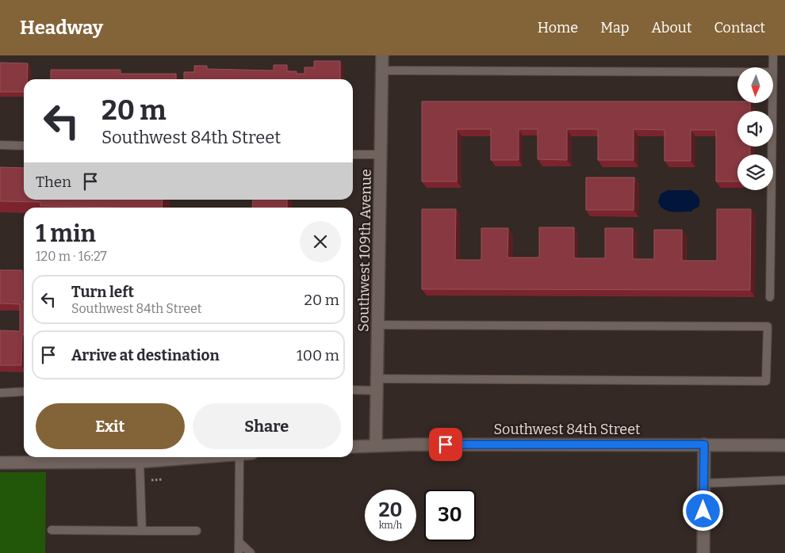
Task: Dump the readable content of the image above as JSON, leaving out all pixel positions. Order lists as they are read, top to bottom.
{
  "streets": {
    "street": ["Southwest 109th Avenue", "Southwest 84th Street"]
  },
  "crossings": [
    ["Southwest 109th Avenue", "Southwest 84th Street"]
  ],
  "north": "bottom",
  "page": {
    "header": "Headway",
    "nav": [
      "Home",
      "Map",
      "About",
      "Contact"
    ],
    "turn": ["20 m", "Southwest 84th Street"],
    "then": "Then",
    "heading": ["1 min", "120 m · 16:27"],
    "list": [
      {
        "name": "Turn left",
        "note": "Southwest 84th Street",
        "value": "20 m"
      },
      {
        "name": "Arrive at destination",
        "value": "100 m"
      }
    ],
    "buttons": ["Exit", "Share"],
    "speed": "20 km/h",
    "limit": "30"
  }
}
